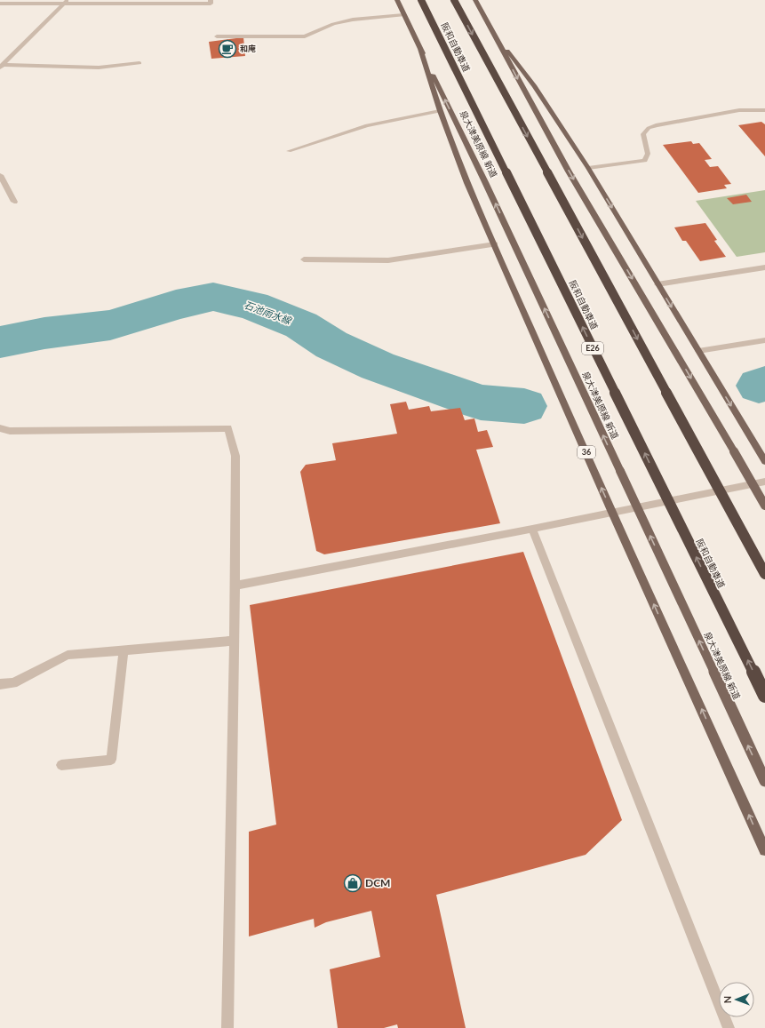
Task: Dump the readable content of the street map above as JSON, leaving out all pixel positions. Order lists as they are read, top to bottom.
{
  "streets": {
    "highway": ["阪和自動車道", "E26"],
    "main road": ["泉大津美原線 新道", "36"]
  },
  "crossings": [
    ["泉大津美原線 新道", "36"]
  ],
  "water": ["石池雨水線"],
  "places": {
    "cafe": ["和庵"],
    "shop": ["DCM"]
  },
  "north": "left"
}
